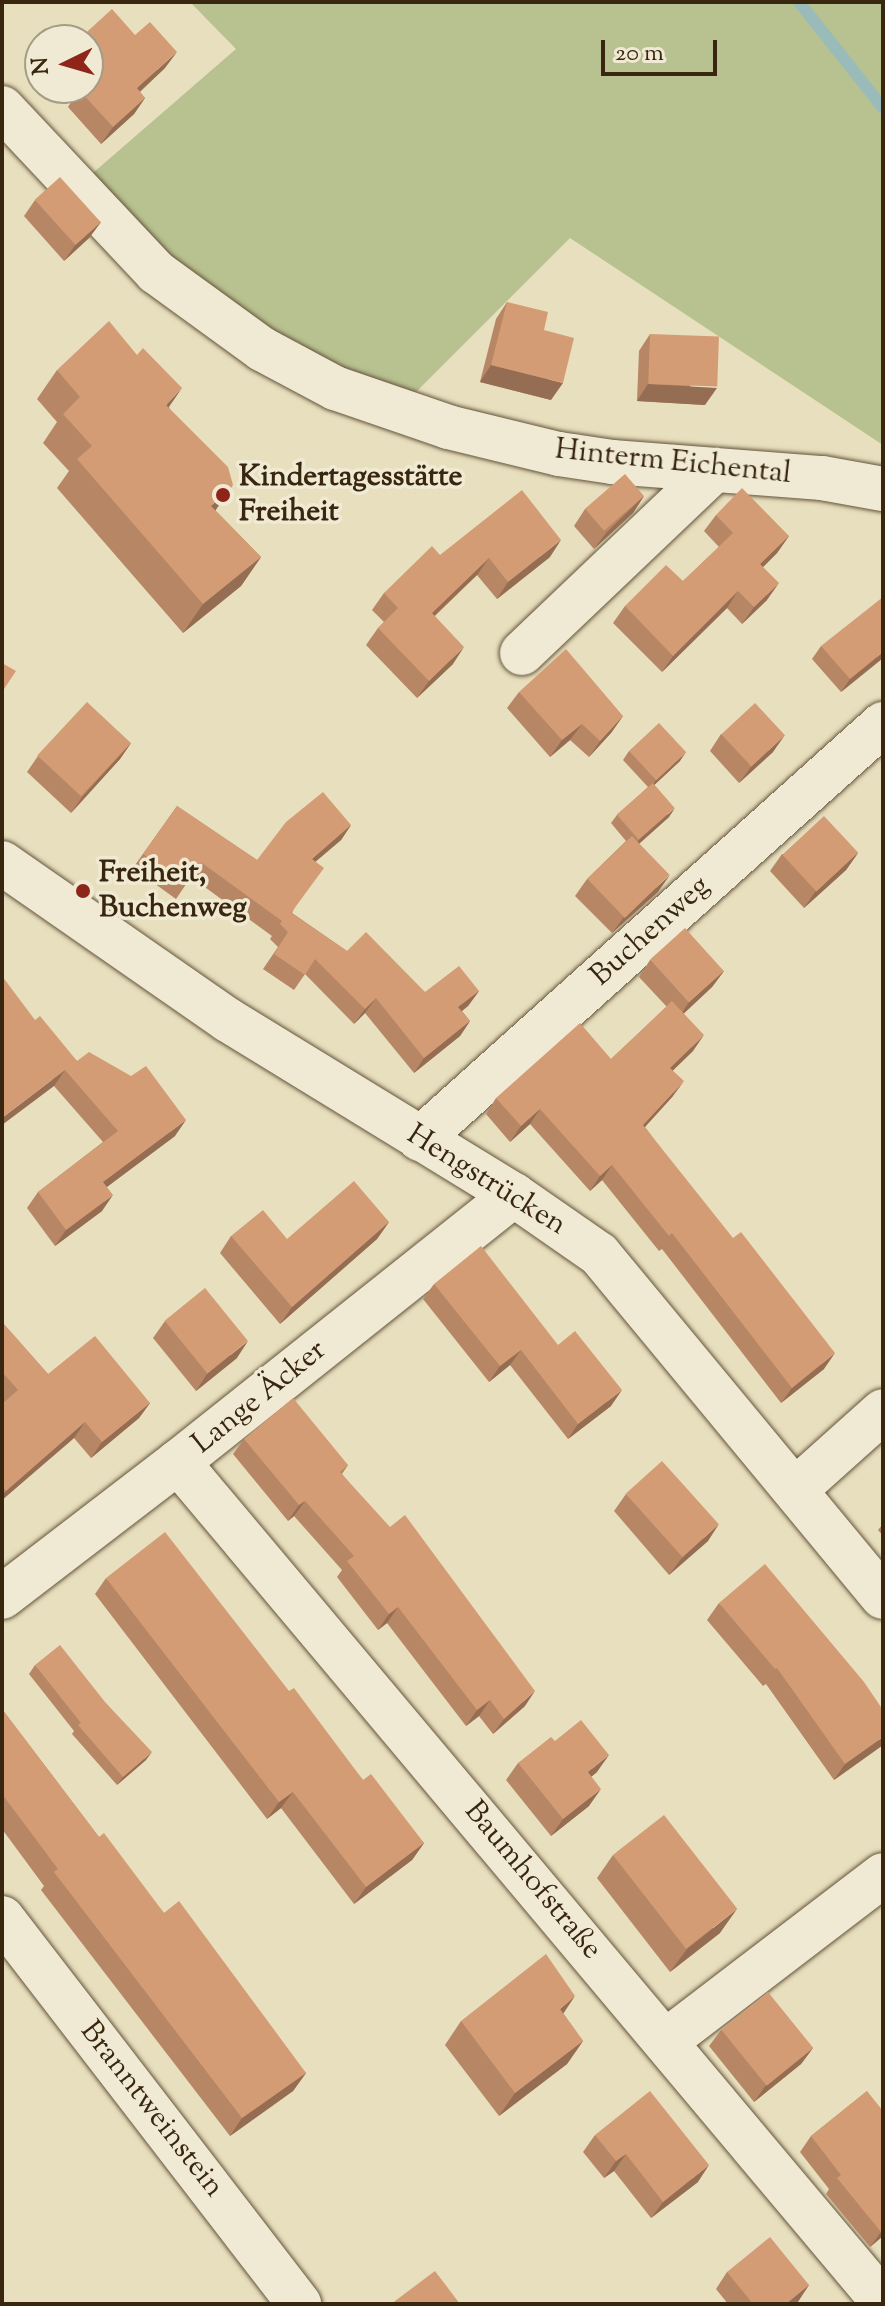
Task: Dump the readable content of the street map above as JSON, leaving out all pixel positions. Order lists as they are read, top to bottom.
{
  "streets": {
    "street": [
      "Hinterm Eichental",
      "Buchenweg",
      "Hengstrücken",
      "Lange Äcker",
      "Baumhofstraße",
      "Branntweinstein"
    ]
  },
  "crossings": [
    ["Buchenweg", "Hengstrücken"],
    ["Hengstrücken", "Lange Äcker"],
    ["Lange Äcker", "Baumhofstraße"]
  ],
  "places": ["Kindertagesstätte Freiheit", "Freiheit, Buchenweg"],
  "scale_bar": "20 m",
  "north": "left"
}
